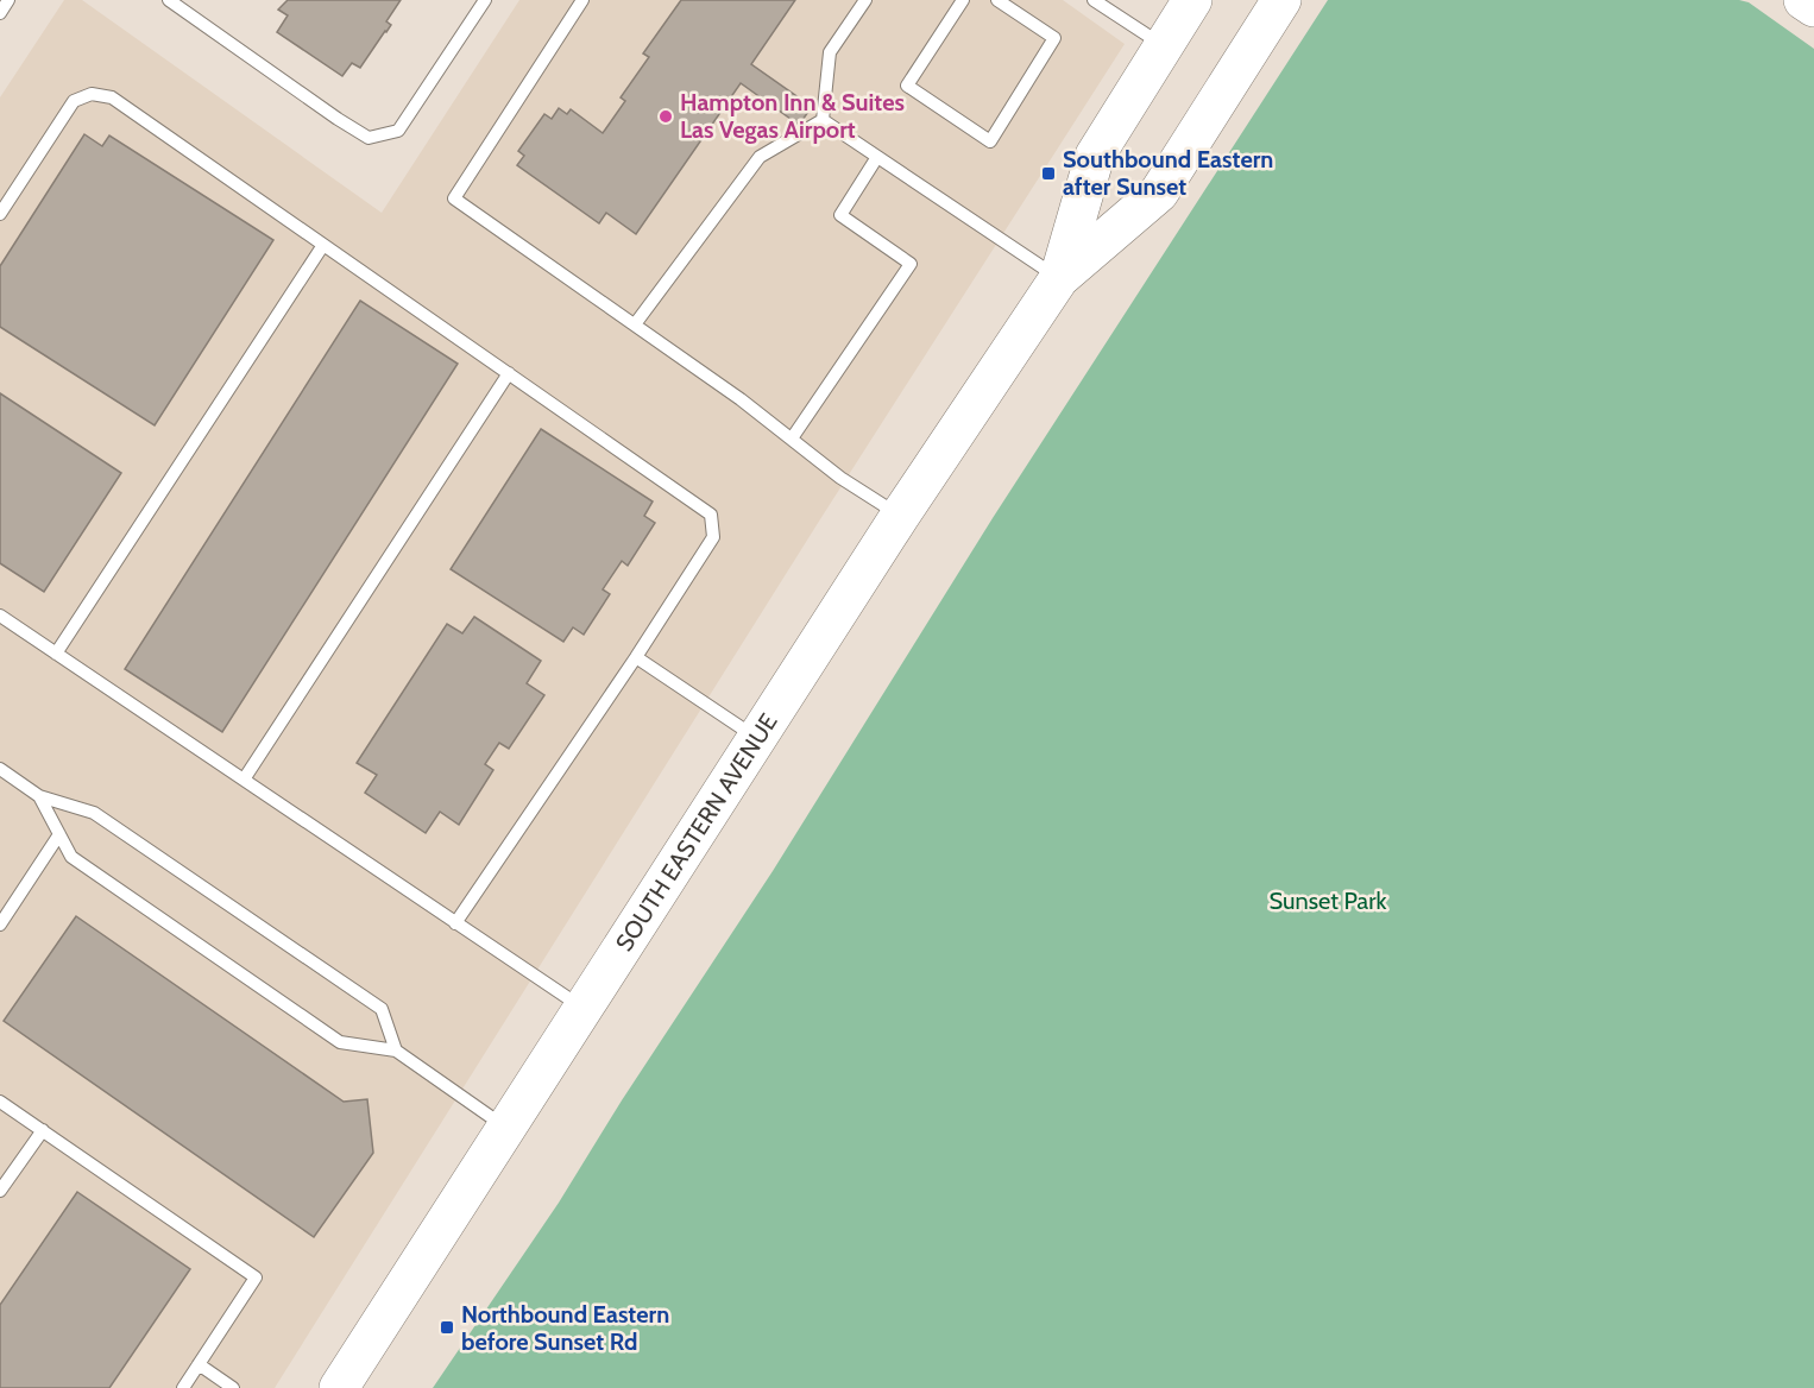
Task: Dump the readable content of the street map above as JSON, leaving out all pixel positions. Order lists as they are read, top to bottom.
{
  "streets": {
    "main road": ["SOUTH EASTERN AVENUE"]
  },
  "parks": ["Sunset Park"],
  "places": {
    "other": ["Hampton Inn & Suites Las Vegas Airport"],
    "transit": ["Southbound Eastern after Sunset", "Northbound Eastern before Sunset Rd"]
  }
}
